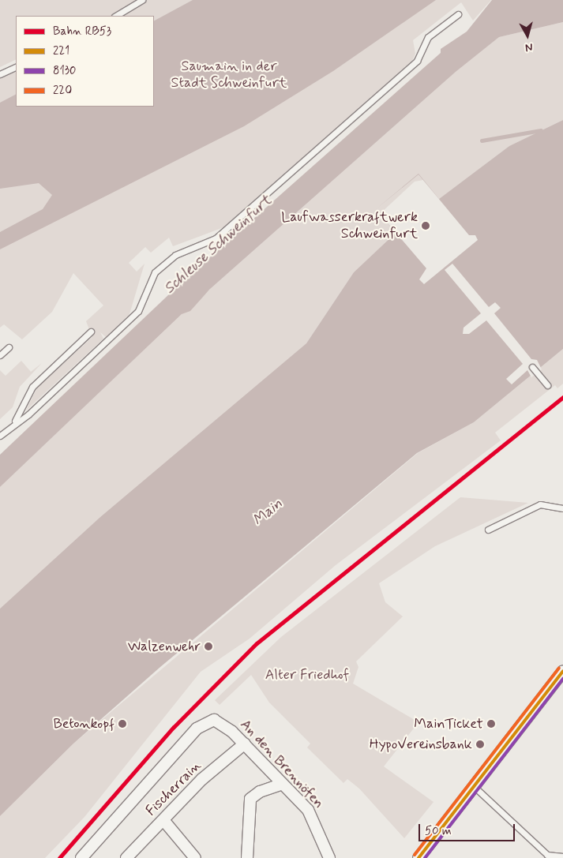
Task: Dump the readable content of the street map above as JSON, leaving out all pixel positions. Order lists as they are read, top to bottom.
{
  "streets": {
    "street": ["An den Brennöfen", "Fischerrain"]
  },
  "crossings": [
    ["An den Brennöfen", "Fischerrain"]
  ],
  "water": ["Schleuse Schweinfurt", "Main"],
  "parks": ["Saumain in der Stadt Schweinfurt", "Alter Friedhof"],
  "places": [
    "Laufwasserkraftwerk Schweinfurt",
    "Walzenwehr",
    "Betonkopf",
    "MainTicket",
    "HypoVereinsbank"
  ],
  "lines": [
    "rail line RB53",
    "transit line 220",
    "transit line 221",
    "transit line 8130"
  ],
  "legend": [
    "Bahn RB53",
    "221",
    "8130",
    "220"
  ],
  "scale_bar": "50 m",
  "north": "bottom"
}
